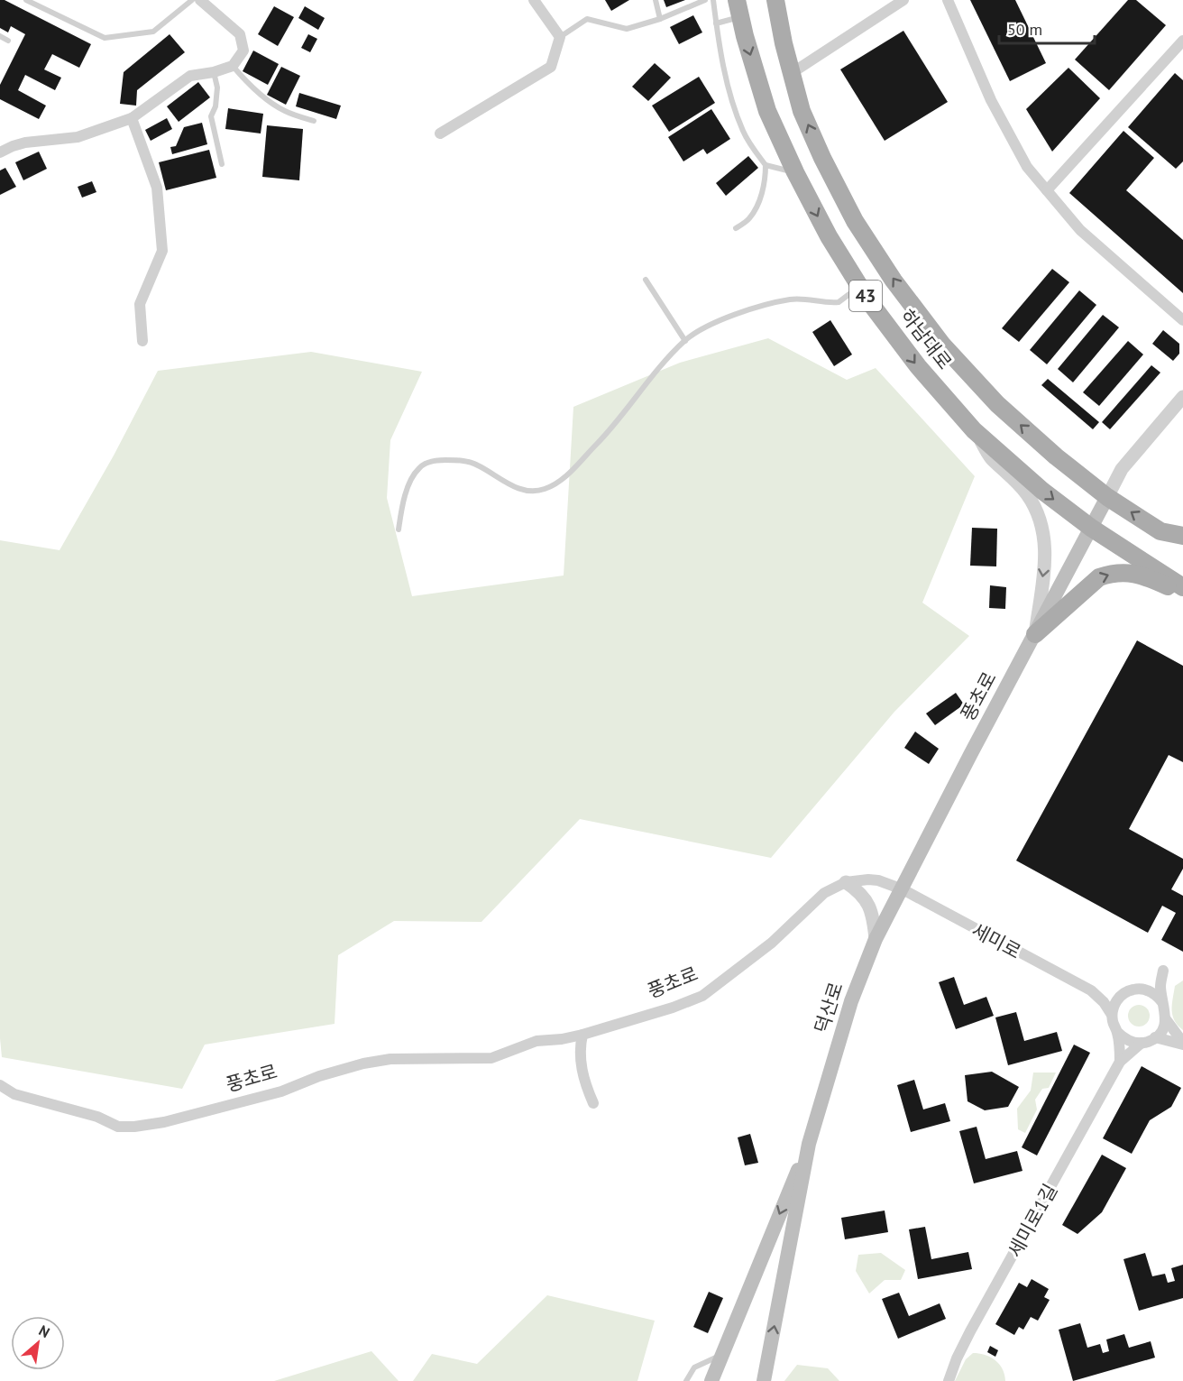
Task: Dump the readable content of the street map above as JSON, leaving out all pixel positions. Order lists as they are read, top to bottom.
{
  "streets": {
    "main road": [
      "43",
      "하남대로",
      "풍초로",
      "덕산로"
    ],
    "street": ["세미로", "세미로1길"]
  },
  "crossings": [
    ["하남대로", "풍초로"],
    ["풍초로", "세미로"],
    ["풍초로", "덕산로"],
    ["세미로", "덕산로"]
  ],
  "scale_bar": "50 m",
  "north": "top right"
}
